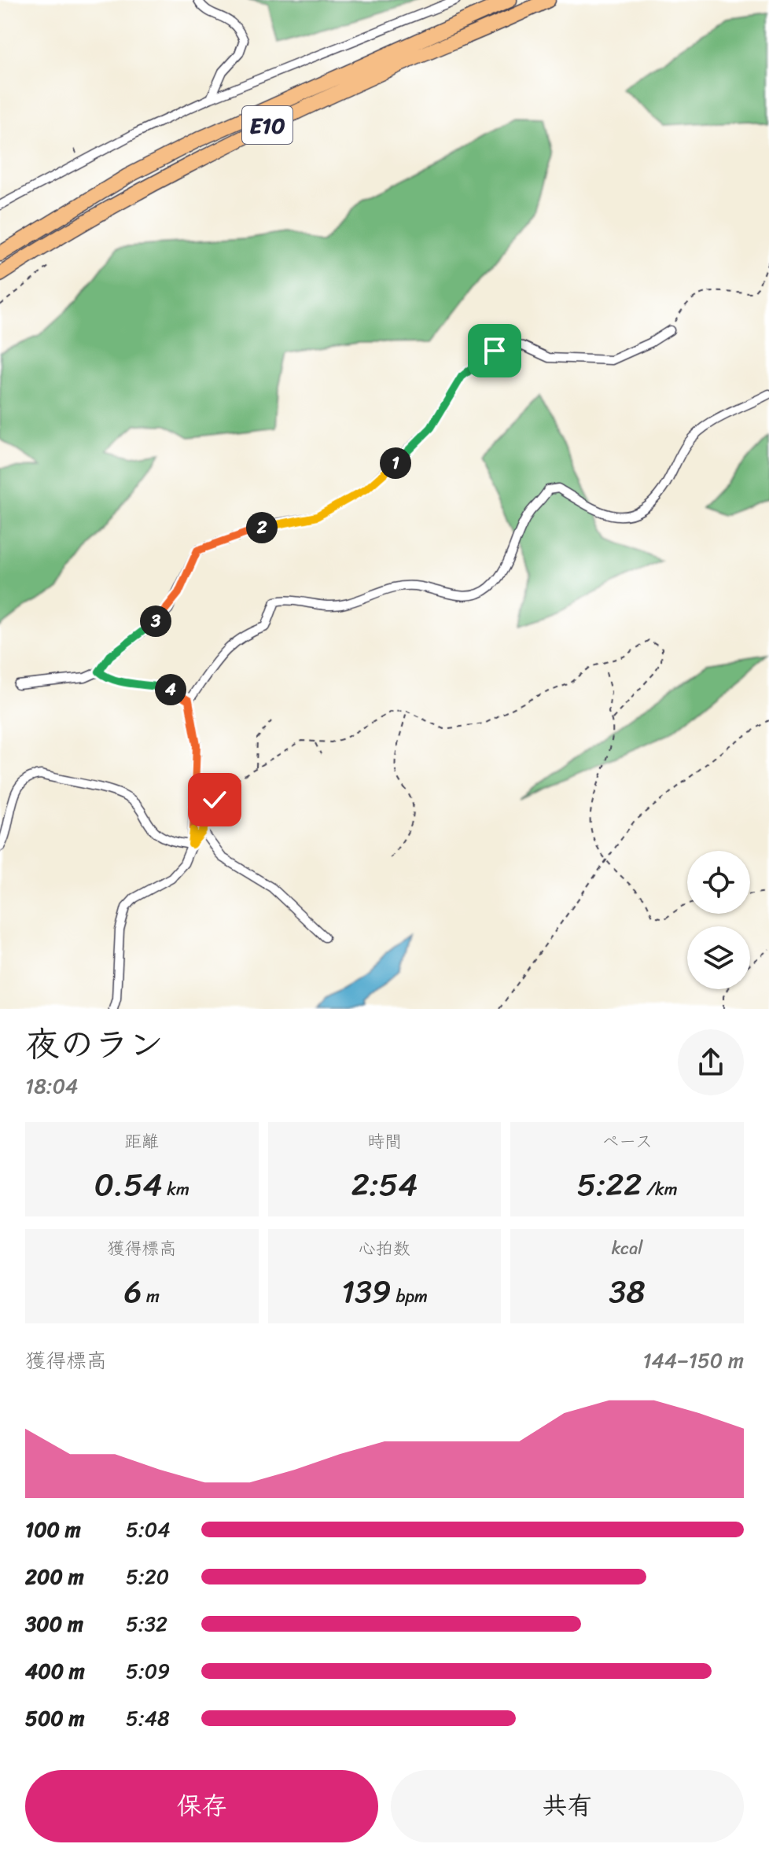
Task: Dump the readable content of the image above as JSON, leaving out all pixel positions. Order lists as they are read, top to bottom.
{
  "streets": {
    "highway": ["E10"]
  },
  "page": {
    "pins": [
      "1",
      "2",
      "3",
      "4"
    ],
    "heading": ["夜のラン", "18:04"],
    "stats": [
      ["距離", "0.54 km"],
      ["時間", "2:54"],
      ["ペース", "5:22 /km"],
      ["獲得標高", "6 m"],
      ["心拍数", "139 bpm"],
      ["kcal", "38"]
    ],
    "chart": ["獲得標高", "144–150 m"],
    "list": [
      {
        "name": "100 m",
        "note": "5:04"
      },
      {
        "name": "200 m",
        "note": "5:20"
      },
      {
        "name": "300 m",
        "note": "5:32"
      },
      {
        "name": "400 m",
        "note": "5:09"
      },
      {
        "name": "500 m",
        "note": "5:48"
      }
    ],
    "buttons": ["保存", "共有"]
  }
}
